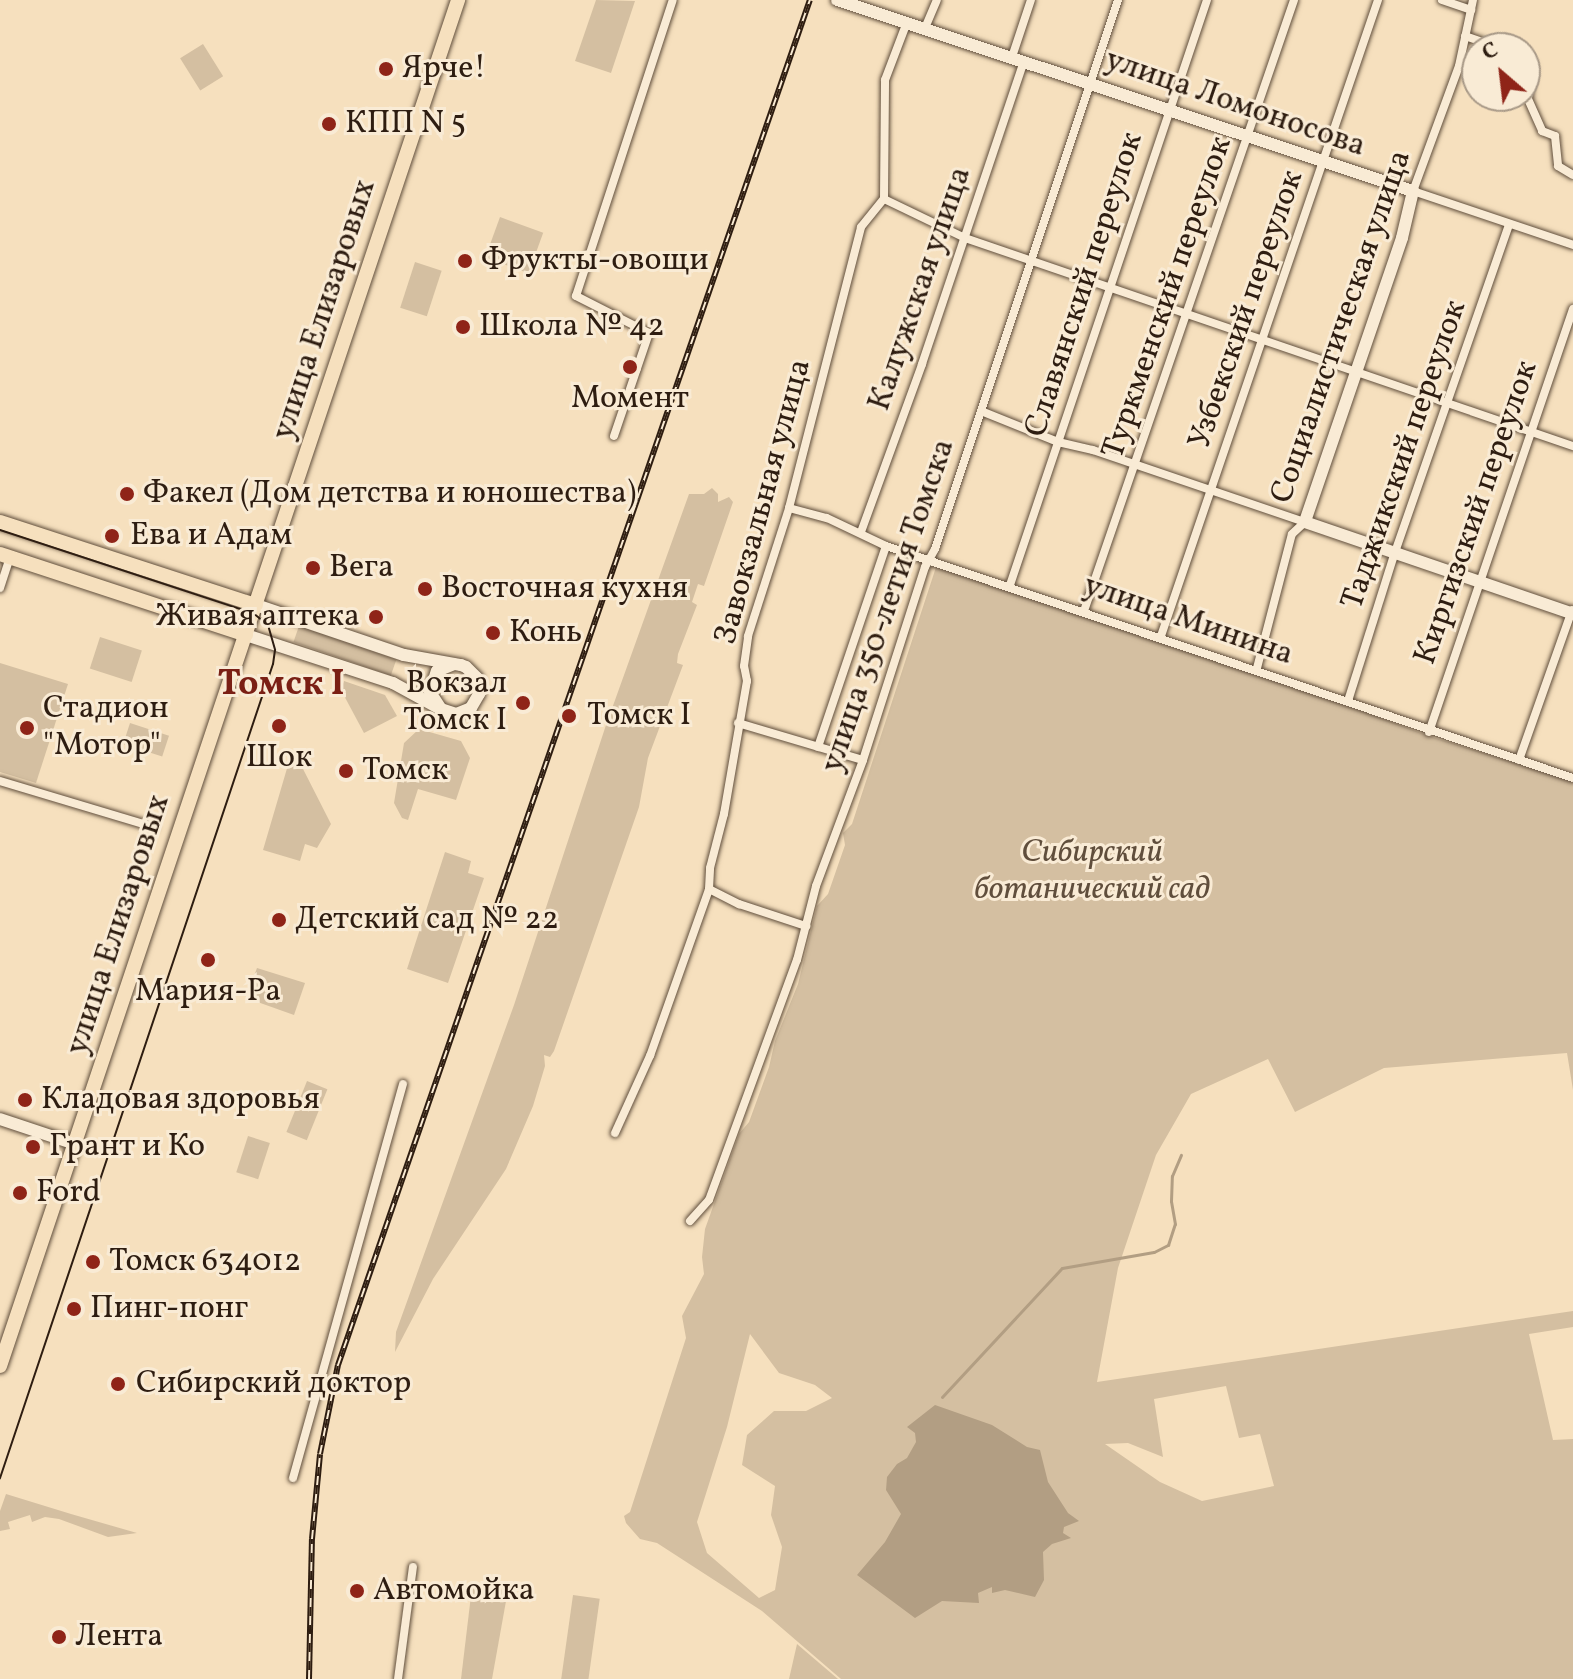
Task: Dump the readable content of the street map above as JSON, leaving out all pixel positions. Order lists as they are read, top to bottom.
{
  "streets": {
    "main road": ["улица Елизаровых"],
    "street": [
      "улица Ломоносова",
      "Славянский переулок",
      "Калужская улица",
      "Туркменский переулок",
      "Узбекский переулок",
      "Социалистическая улица",
      "Таджикский переулок",
      "Завокзальная улица",
      "Киргизский переулок",
      "улица 350-летия Томска",
      "улица Минина"
    ]
  },
  "crossings": [
    ["улица Ломоносова", "Славянский переулок"],
    ["улица Ломоносова", "Калужская улица"],
    ["улица Ломоносова", "Туркменский переулок"],
    ["улица Ломоносова", "Узбекский переулок"],
    ["улица Ломоносова", "Социалистическая улица"],
    ["улица Ломоносова", "Таджикский переулок"],
    ["улица Ломоносова", "улица 350-летия Томска"],
    ["Славянский переулок", "улица Минина"],
    ["Калужская улица", "улица Минина"],
    ["Туркменский переулок", "улица Минина"],
    ["Узбекский переулок", "улица Минина"],
    ["Социалистическая улица", "улица Минина"],
    ["Таджикский переулок", "улица Минина"],
    ["Завокзальная улица", "улица Минина"],
    ["Киргизский переулок", "улица Минина"],
    ["улица 350-летия Томска", "улица Минина"]
  ],
  "districts": ["Томск I"],
  "parks": ["Сибирский ботанический сад"],
  "places": [
    "Ярче!",
    "КПП N 5",
    "Фрукты-овощи",
    "Школа № 42",
    "Момент",
    "Факел (Дом детства и юношества)",
    "Ева и Адам",
    "Вега",
    "Восточная кухня",
    "Живая аптека",
    "Конь",
    "Вокзал Томск I",
    "Томск I",
    "Шок",
    "Стадион \"Мотор\"",
    "Томск",
    "Детский сад № 22",
    "Мария-Ра",
    "Кладовая здоровья",
    "Грант и Ко",
    "Ford",
    "Томск 634012",
    "Пинг-понг",
    "Сибирский доктор",
    "Автомойка",
    "Лента"
  ],
  "north": "top left"
}
